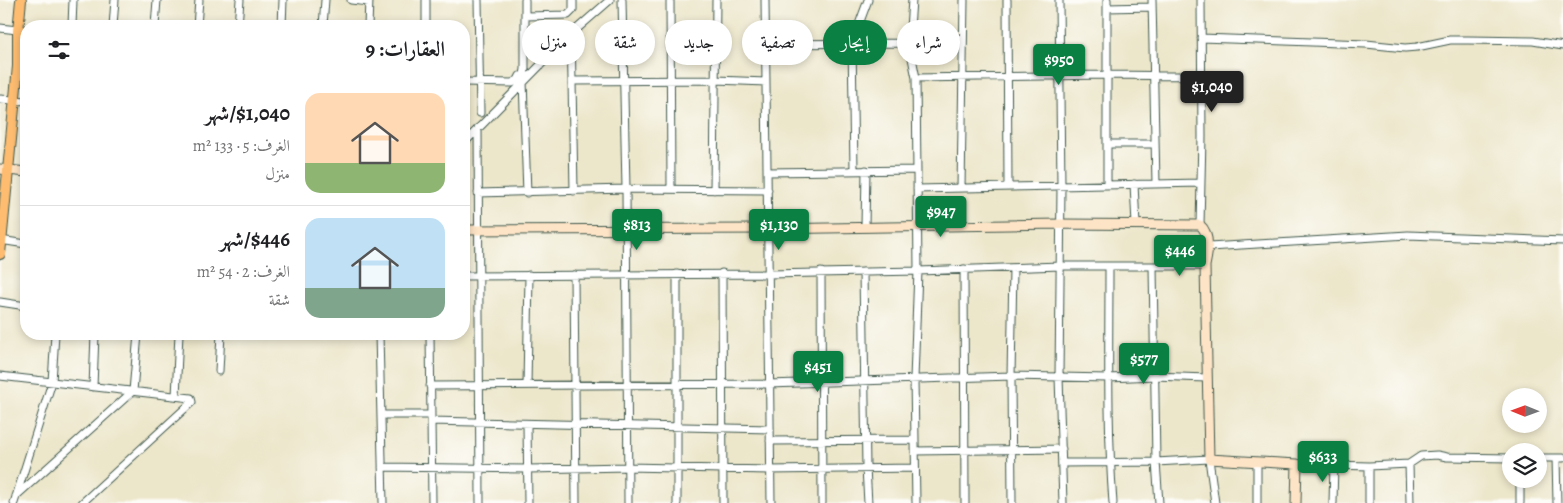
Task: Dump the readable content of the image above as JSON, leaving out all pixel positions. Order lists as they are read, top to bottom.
{
  "north": "left",
  "page": {
    "chip": [
      "شراء",
      "إيجار",
      "تصفية",
      "جديد",
      "شقة",
      "منزل"
    ],
    "heading": "العقارات: 9",
    "price": [
      "$950",
      "$1,040",
      "$947",
      "$813",
      "$1,130",
      "$446",
      "$577",
      "$451",
      "$633"
    ],
    "list": [
      {
        "name": "$1,040/شهر",
        "note": "الغرف: 5 · 133 m² · منزل"
      },
      {
        "name": "$446/شهر",
        "note": "الغرف: 2 · 54 m² · شقة"
      }
    ]
  }
}
